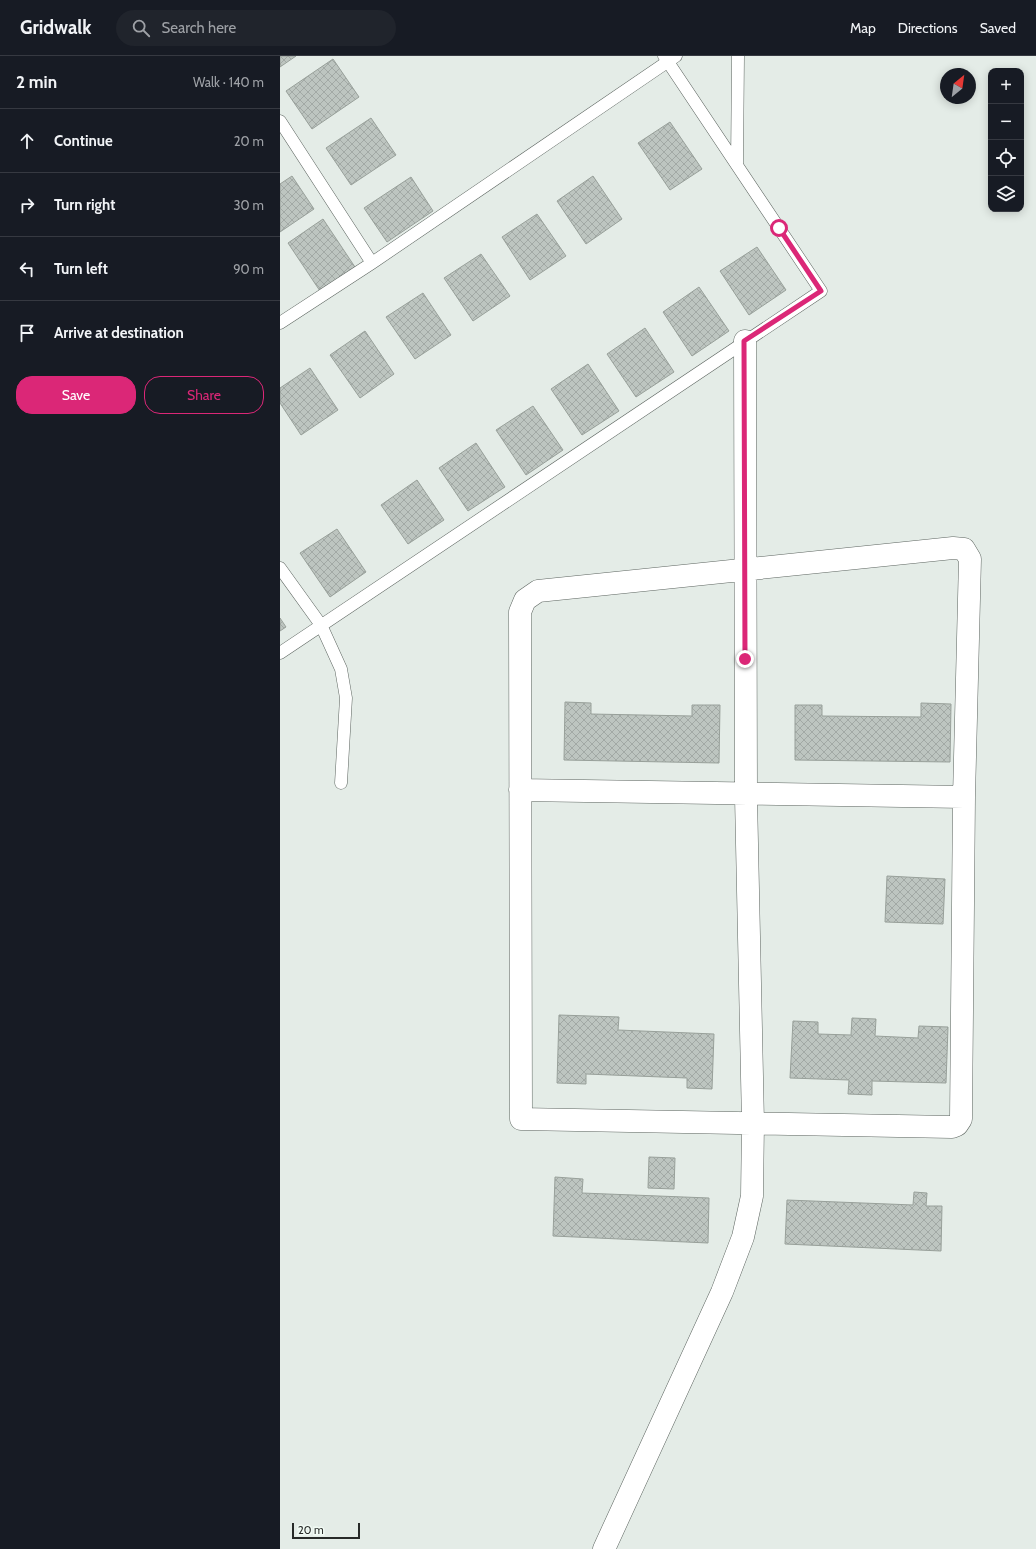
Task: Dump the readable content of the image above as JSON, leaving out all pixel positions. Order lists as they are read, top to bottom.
{
  "scale_bar": "20 m",
  "north": "top right",
  "page": {
    "header": "Gridwalk",
    "search": "Search here",
    "nav": ["Map", "Directions", "Saved"],
    "heading": ["2 min", "Walk · 140 m"],
    "map_buttons": ["+", "−"],
    "list": [
      ["Continue", "20 m"],
      ["Turn right", "30 m"],
      ["Turn left", "90 m"],
      "Arrive at destination"
    ],
    "buttons": ["Save", "Share"],
    "scale": "20 m"
  }
}
